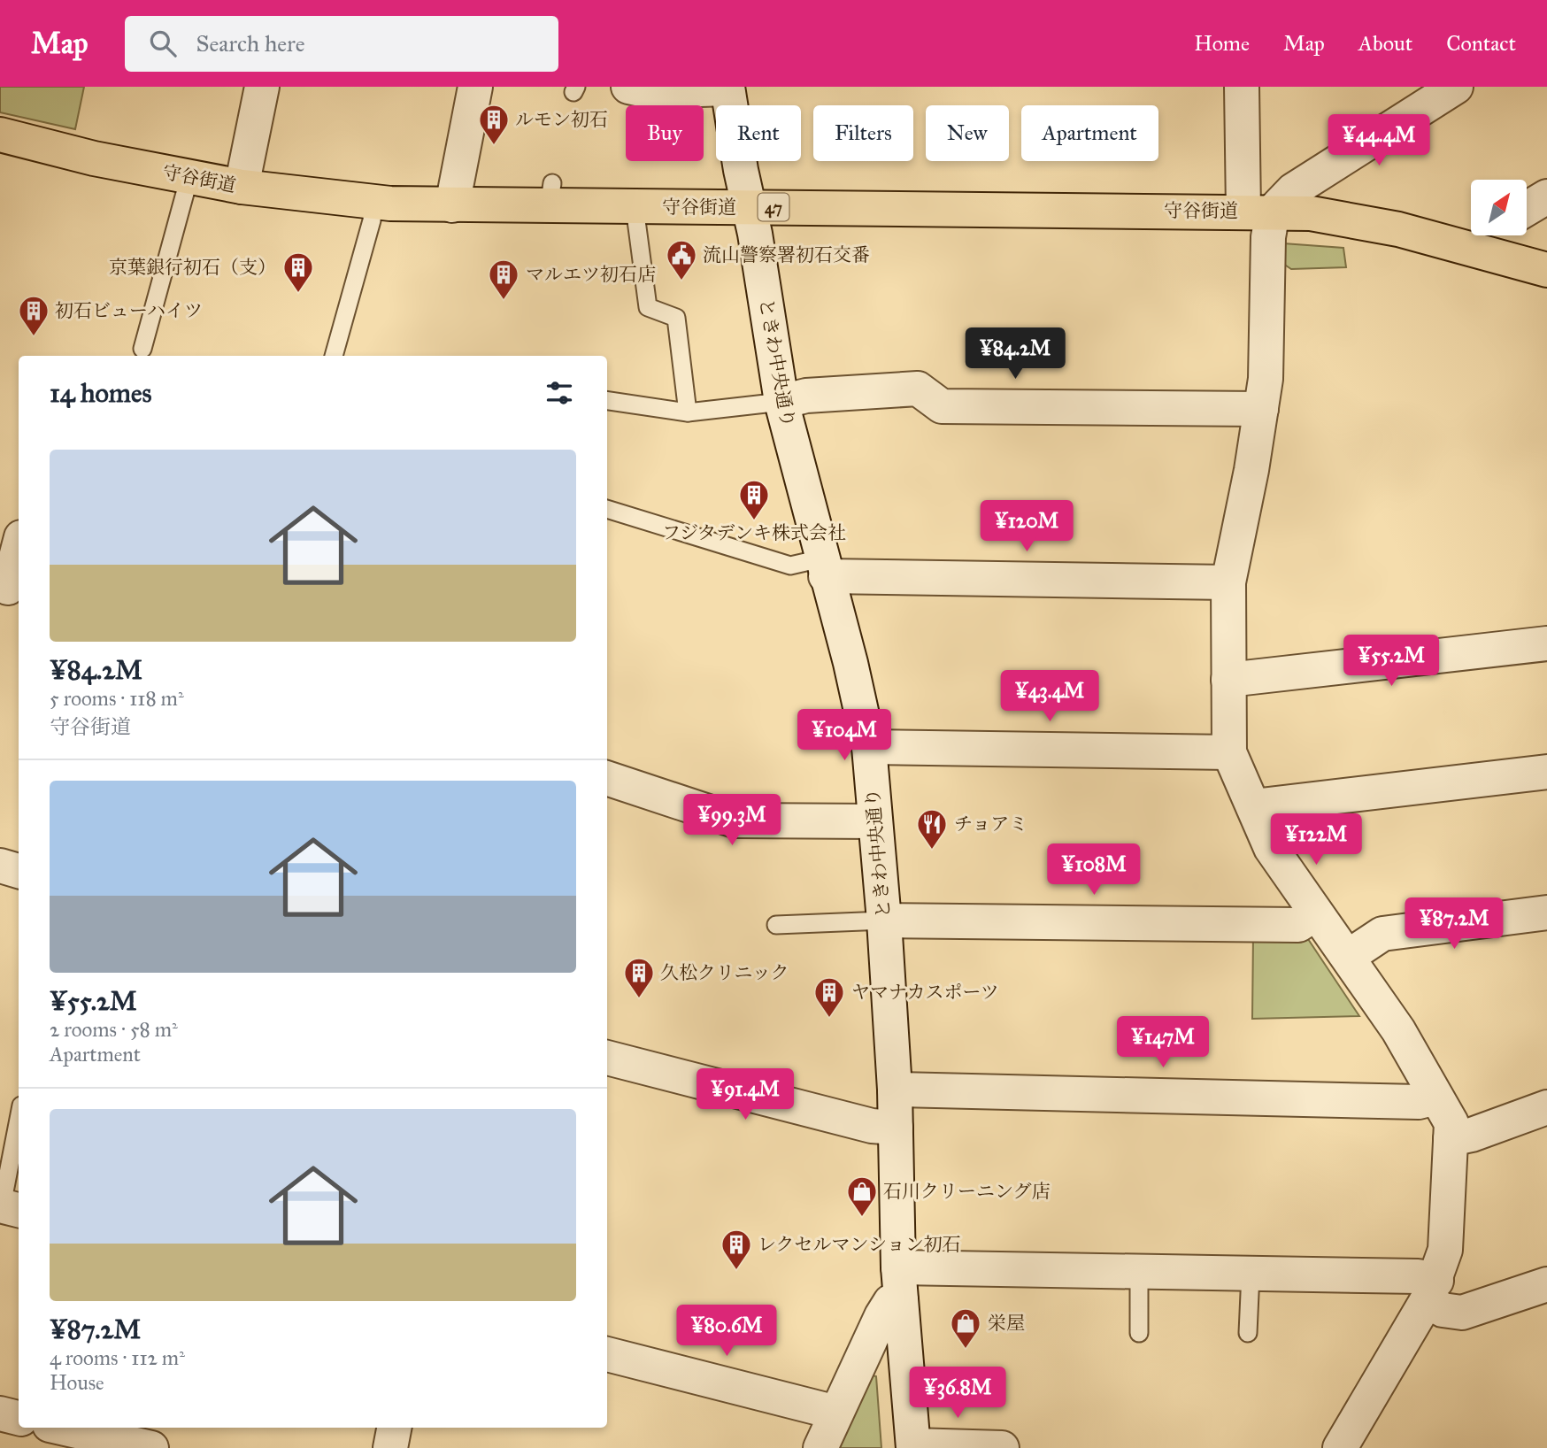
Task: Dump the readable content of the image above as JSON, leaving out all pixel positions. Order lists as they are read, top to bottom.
{
  "streets": {
    "main road": ["守谷街道", "47"],
    "street": ["ときわ中央通り"]
  },
  "crossings": [
    ["守谷街道", "ときわ中央通り"]
  ],
  "places": {
    "building": [
      "ルモン初石",
      "京葉銀行初石（支）",
      "マルエツ初石店",
      "初石ビューハイツ",
      "フジタデンキ株式会社",
      "久松クリニック",
      "ヤマナカスポーツ",
      "レクセルマンション初石"
    ],
    "public building": ["流山警察署初石交番"],
    "restaurant": ["チョアミ"],
    "shop": ["石川クリーニング店", "栄屋"]
  },
  "north": "top right",
  "page": {
    "header": "Map",
    "search": "Search here",
    "nav": [
      "Home",
      "Map",
      "About",
      "Contact"
    ],
    "chip": [
      "Buy",
      "Rent",
      "Filters",
      "New",
      "Apartment"
    ],
    "price": [
      "¥44.4M",
      "¥84.2M",
      "¥120M",
      "¥55.2M",
      "¥43.4M",
      "¥104M",
      "¥99.3M",
      "¥122M",
      "¥108M",
      "¥87.2M",
      "¥147M",
      "¥91.4M",
      "¥80.6M",
      "¥36.8M"
    ],
    "heading": "14 homes",
    "list": [
      {
        "name": "¥84.2M",
        "note": "5 rooms · 118 m² · 守谷街道"
      },
      {
        "name": "¥55.2M",
        "note": "2 rooms · 58 m² · Apartment"
      },
      {
        "name": "¥87.2M",
        "note": "4 rooms · 112 m² · House"
      }
    ]
  }
}
